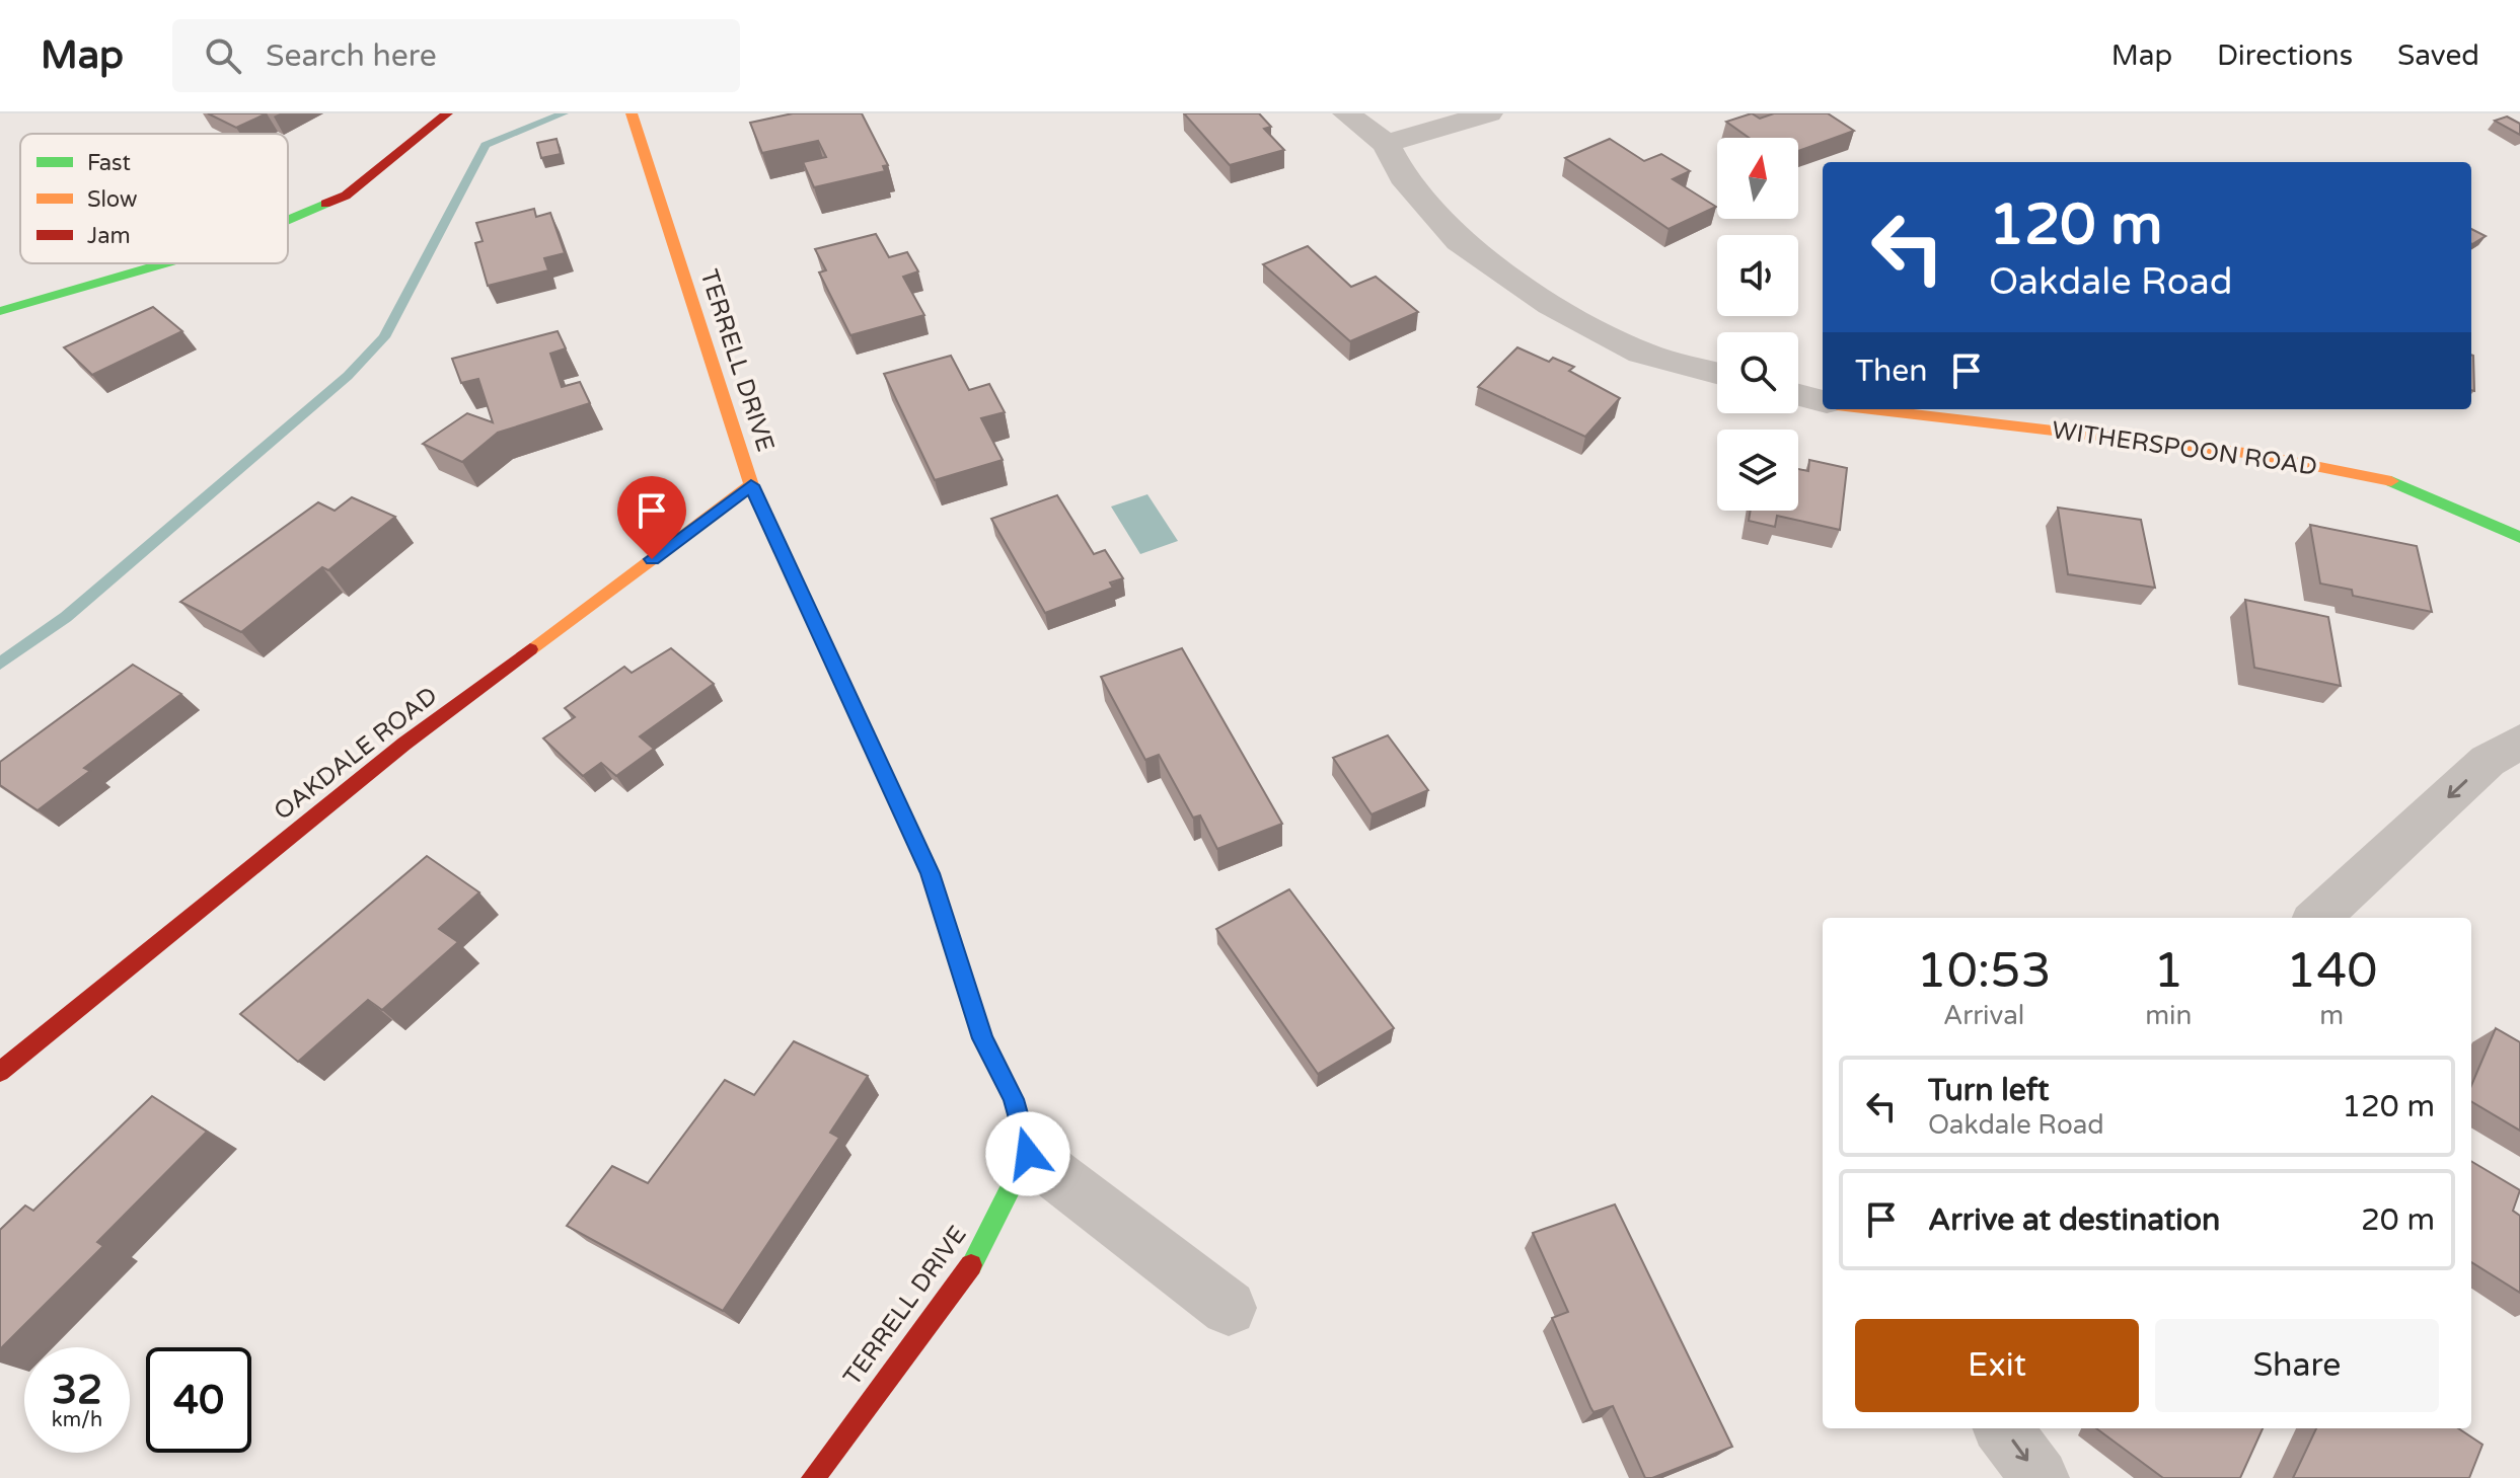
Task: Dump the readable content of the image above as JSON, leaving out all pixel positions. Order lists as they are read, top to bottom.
{
  "streets": {
    "street": ["TERRELL DRIVE", "WITHERSPOON ROAD", "OAKDALE ROAD"]
  },
  "crossings": [
    ["TERRELL DRIVE", "OAKDALE ROAD"]
  ],
  "legend": ["Fast", "Slow", "Jam"],
  "north": "top",
  "page": {
    "header": "Map",
    "search": "Search here",
    "nav": ["Map", "Directions", "Saved"],
    "turn": ["120 m", "Oakdale Road"],
    "then": "Then",
    "eta": [
      "10:53",
      "Arrival",
      "1",
      "min",
      "140",
      "m"
    ],
    "list": [
      {
        "name": "Turn left",
        "note": "Oakdale Road",
        "value": "120 m"
      },
      {
        "name": "Arrive at destination",
        "value": "20 m"
      }
    ],
    "buttons": ["Exit", "Share"],
    "speed": "32 km/h",
    "limit": "40"
  }
}
